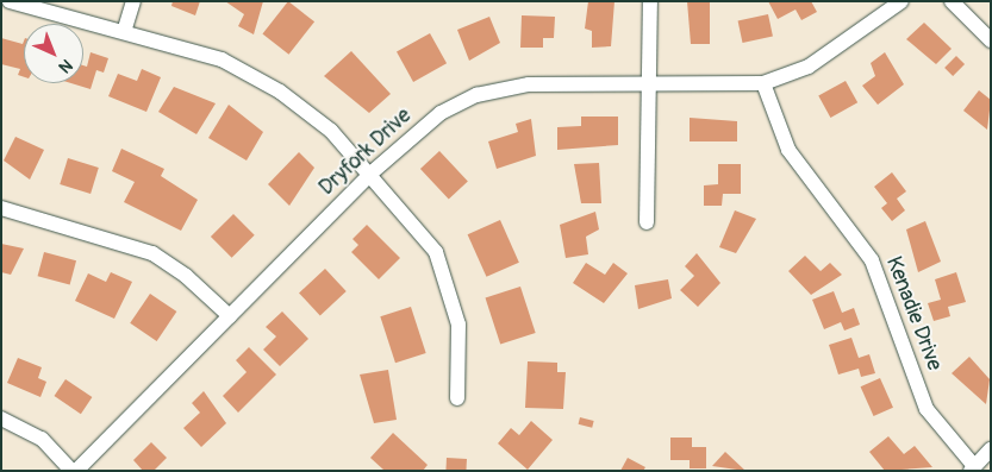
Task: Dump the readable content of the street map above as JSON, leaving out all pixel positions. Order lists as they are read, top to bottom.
{
  "streets": {
    "street": ["Dryfork Drive", "Kenadie Drive"]
  },
  "crossings": [
    ["Dryfork Drive", "Kenadie Drive"]
  ],
  "north": "bottom right"
}
